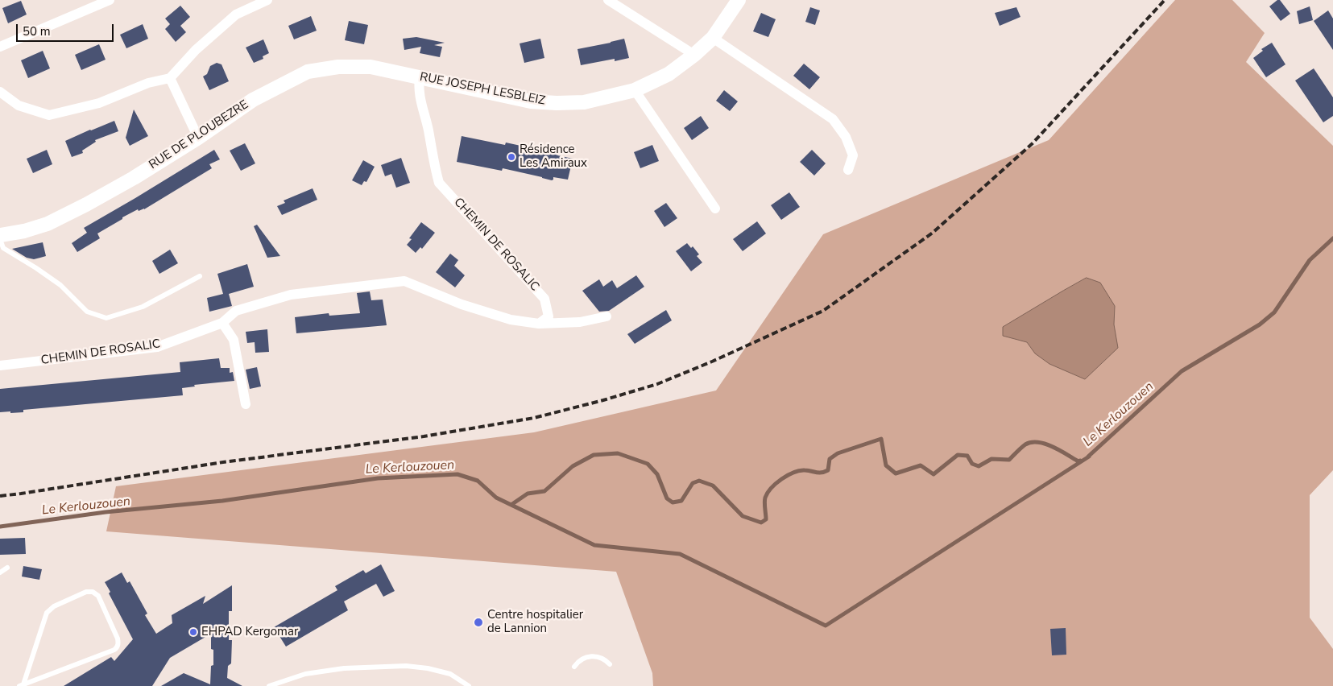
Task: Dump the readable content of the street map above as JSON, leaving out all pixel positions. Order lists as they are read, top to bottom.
{
  "streets": {
    "main road": ["RUE JOSEPH LESBLEIZ", "RUE DE PLOUBEZRE"],
    "street": ["CHEMIN DE ROSALIC"]
  },
  "crossings": [
    ["RUE JOSEPH LESBLEIZ", "RUE DE PLOUBEZRE"],
    ["RUE JOSEPH LESBLEIZ", "CHEMIN DE ROSALIC"]
  ],
  "water": ["Le Kerlouzouen"],
  "places": ["Résidence Les Amiraux", "Centre hospitalier de Lannion", "EHPAD Kergomar"],
  "scale_bar": "50 m"
}
